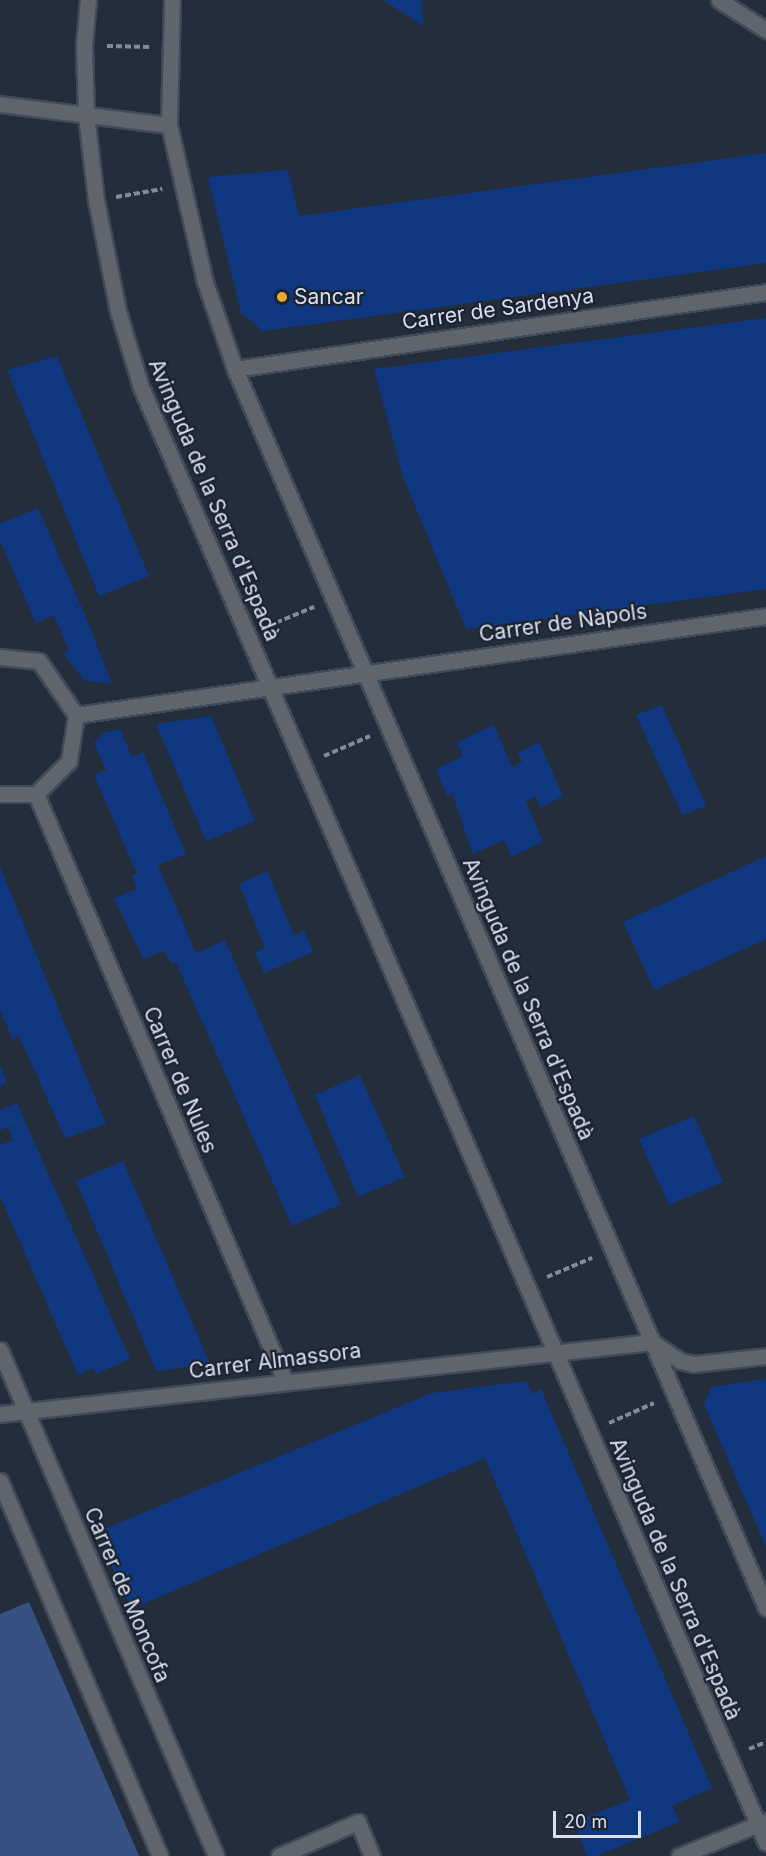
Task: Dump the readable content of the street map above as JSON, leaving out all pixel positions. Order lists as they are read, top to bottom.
{
  "streets": {
    "street": [
      "Carrer de Sardenya",
      "Avinguda de la Serra d'Espadà",
      "Carrer de Nàpols",
      "Carrer de Nules",
      "Carrer Almassora",
      "Carrer de Moncofa"
    ]
  },
  "crossings": [
    ["Carrer de Sardenya", "Avinguda de la Serra d'Espadà"],
    ["Avinguda de la Serra d'Espadà", "Carrer de Nàpols"],
    ["Avinguda de la Serra d'Espadà", "Carrer Almassora"],
    ["Carrer de Nules", "Carrer Almassora"],
    ["Carrer Almassora", "Carrer de Moncofa"]
  ],
  "places": ["Sancar"],
  "scale_bar": "20 m"
}
